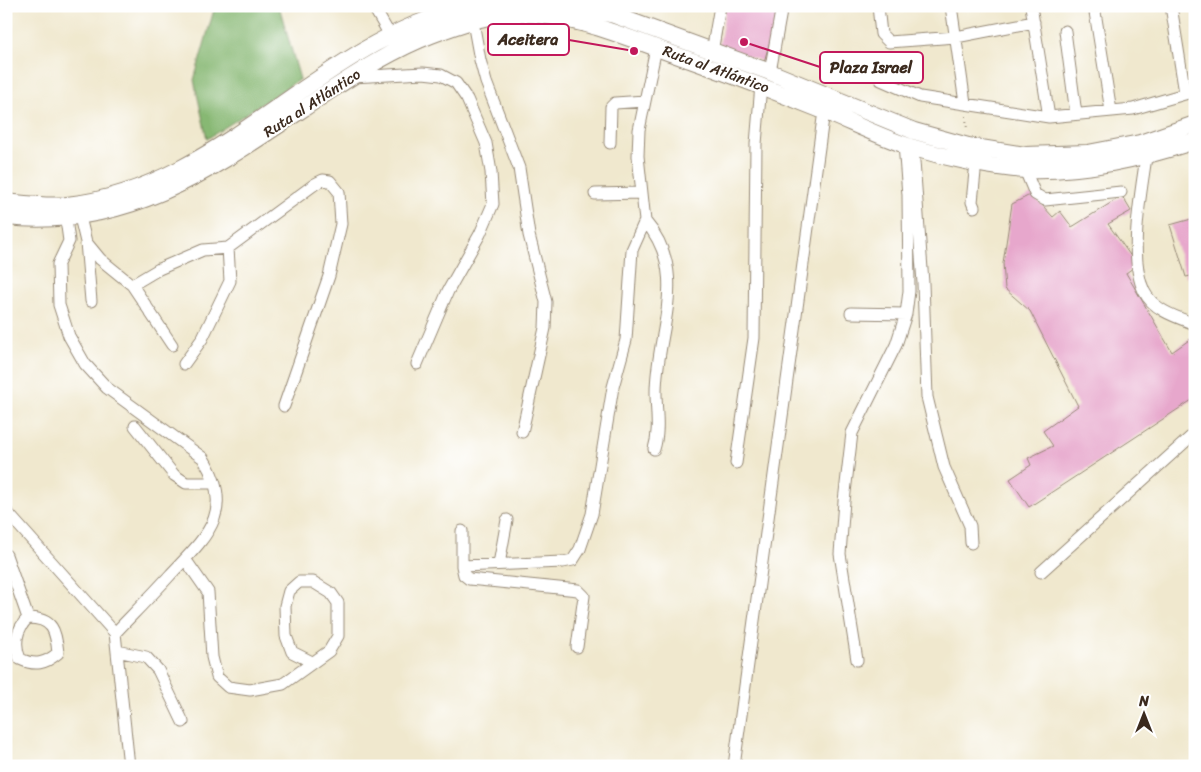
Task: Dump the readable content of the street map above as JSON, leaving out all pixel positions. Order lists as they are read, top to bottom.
{
  "streets": {
    "highway": ["Ruta al Atlántico"]
  },
  "places": ["Plaza Israel", "Aceitera"],
  "north": "top"
}
